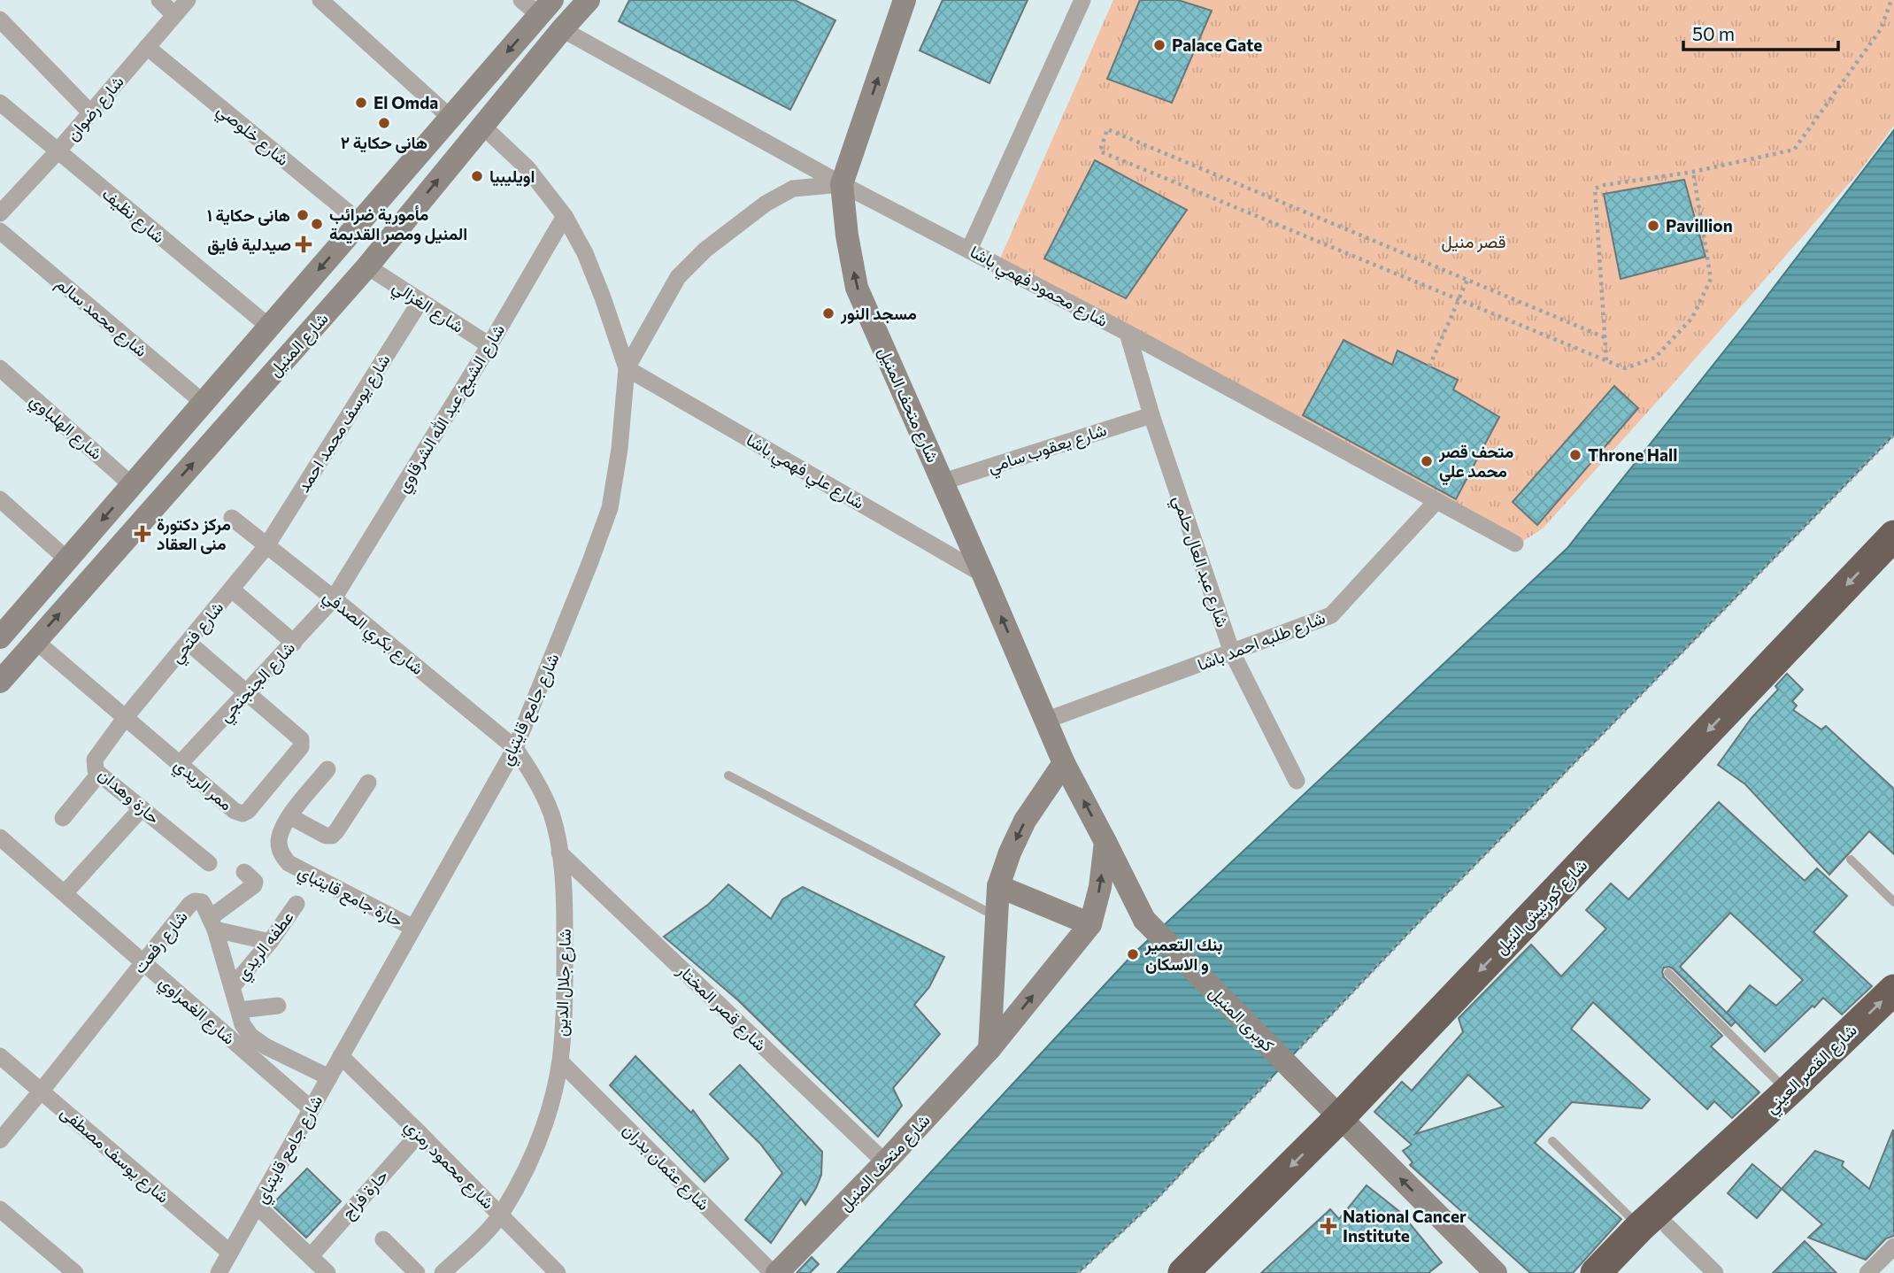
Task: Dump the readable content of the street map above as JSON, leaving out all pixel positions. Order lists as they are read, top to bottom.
{
  "streets": {
    "highway": ["شارع كورنيش النيل", "شارع القصر العيني"],
    "street": [
      "شارع رضوان",
      "شارع خلوصي",
      "شارع نظيف",
      "شارع محمود فهمي باشا",
      "شارع الغزالي",
      "شارع محمد سالم",
      "شارع المنيل",
      "شارع متحف المنيل",
      "شارع الشيخ عبد الله الشرقاوي",
      "شارع يوسف محمد احمد",
      "شارع الهلباوي",
      "شارع يعقوب سامي",
      "شارع علي فهمي باشا",
      "شارع عبد العال حلمي",
      "شارع فتحي",
      "شارع بكري الصدفي",
      "شارع طلبه احمد باشا",
      "شارع الجنجنجي",
      "شارع جامع قايتباي",
      "ممر الريدي",
      "حارة وهدان",
      "حارة جامع قايتباي",
      "شارع رفعت",
      "عطفه الريدي",
      "شارع جلال الدين",
      "شارع قصر المختار",
      "شارع الغمراوي",
      "كوبرى المنيل",
      "شارع يوسف مصطفى",
      "شارع محمود رمزي",
      "شارع عثمان بدران",
      "حارة فراج"
    ]
  },
  "crossings": [
    ["شارع رضوان", "شارع خلوصي"],
    ["شارع رضوان", "شارع نظيف"],
    ["شارع خلوصي", "شارع المنيل"],
    ["شارع نظيف", "شارع المنيل"],
    ["شارع محمود فهمي باشا", "شارع المنيل"],
    ["شارع محمود فهمي باشا", "شارع متحف المنيل"],
    ["شارع محمود فهمي باشا", "شارع عبد العال حلمي"],
    ["شارع محمود فهمي باشا", "شارع طلبه احمد باشا"],
    ["شارع الغزالي", "شارع المنيل"],
    ["شارع الغزالي", "شارع الشيخ عبد الله الشرقاوي"],
    ["شارع الغزالي", "شارع يوسف محمد احمد"],
    ["شارع محمد سالم", "شارع المنيل"],
    ["شارع المنيل", "شارع الهلباوي"],
    ["شارع المنيل", "شارع جامع قايتباي"],
    ["شارع المنيل", "ممر الريدي"],
    ["شارع متحف المنيل", "شارع يعقوب سامي"],
    ["شارع متحف المنيل", "شارع علي فهمي باشا"],
    ["شارع متحف المنيل", "شارع طلبه احمد باشا"],
    ["شارع متحف المنيل", "شارع قصر المختار"],
    ["شارع متحف المنيل", "كوبرى المنيل"],
    ["شارع متحف المنيل", "شارع عثمان بدران"],
    ["شارع الشيخ عبد الله الشرقاوي", "شارع بكري الصدفي"],
    ["شارع الشيخ عبد الله الشرقاوي", "شارع الجنجنجي"],
    ["شارع الشيخ عبد الله الشرقاوي", "شارع جامع قايتباي"],
    ["شارع يوسف محمد احمد", "شارع فتحي"],
    ["شارع يوسف محمد احمد", "شارع بكري الصدفي"],
    ["شارع يعقوب سامي", "شارع عبد العال حلمي"],
    ["شارع علي فهمي باشا", "شارع جامع قايتباي"],
    ["شارع عبد العال حلمي", "شارع طلبه احمد باشا"],
    ["شارع فتحي", "شارع بكري الصدفي"],
    ["شارع فتحي", "ممر الريدي"],
    ["شارع فتحي", "حارة وهدان"],
    ["شارع بكري الصدفي", "شارع الجنجنجي"],
    ["شارع بكري الصدفي", "شارع جامع قايتباي"],
    ["شارع بكري الصدفي", "شارع جلال الدين"],
    ["شارع الجنجنجي", "ممر الريدي"],
    ["شارع جامع قايتباي", "حارة جامع قايتباي"],
    ["شارع جامع قايتباي", "شارع رفعت"],
    ["شارع جامع قايتباي", "شارع جلال الدين"],
    ["شارع جامع قايتباي", "شارع الغمراوي"],
    ["شارع جامع قايتباي", "شارع يوسف مصطفى"],
    ["شارع جامع قايتباي", "شارع محمود رمزي"],
    ["ممر الريدي", "حارة وهدان"],
    ["شارع كورنيش النيل", "كوبرى المنيل"],
    ["شارع رفعت", "عطفه الريدي"],
    ["شارع رفعت", "شارع الغمراوي"],
    ["شارع رفعت", "شارع يوسف مصطفى"],
    ["شارع جلال الدين", "شارع قصر المختار"],
    ["شارع جلال الدين", "شارع محمود رمزي"],
    ["شارع جلال الدين", "شارع عثمان بدران"],
    ["شارع محمود رمزي", "حارة فراج"]
  ],
  "one_way": ["شارع متحف المنيل", "شارع كورنيش النيل"],
  "parks": ["قصر منيل"],
  "places": {
    "other": [
      "Palace Gate",
      "El Omda",
      "هانى حكاية ٢",
      "اويليبيا",
      "هانى حكاية ١",
      "مأمورية ضرائب المنيل ومصر القديمة",
      "Pavillion",
      "مسجد النور",
      "Throne Hall",
      "متحف قصر محمد علي",
      "بنك التعمير و الاسكان"
    ],
    "health": ["صيدلية فايق", "مركز دكتورة منى العقاد", "National Cancer Institute"]
  },
  "scale_bar": "50 m"
}
